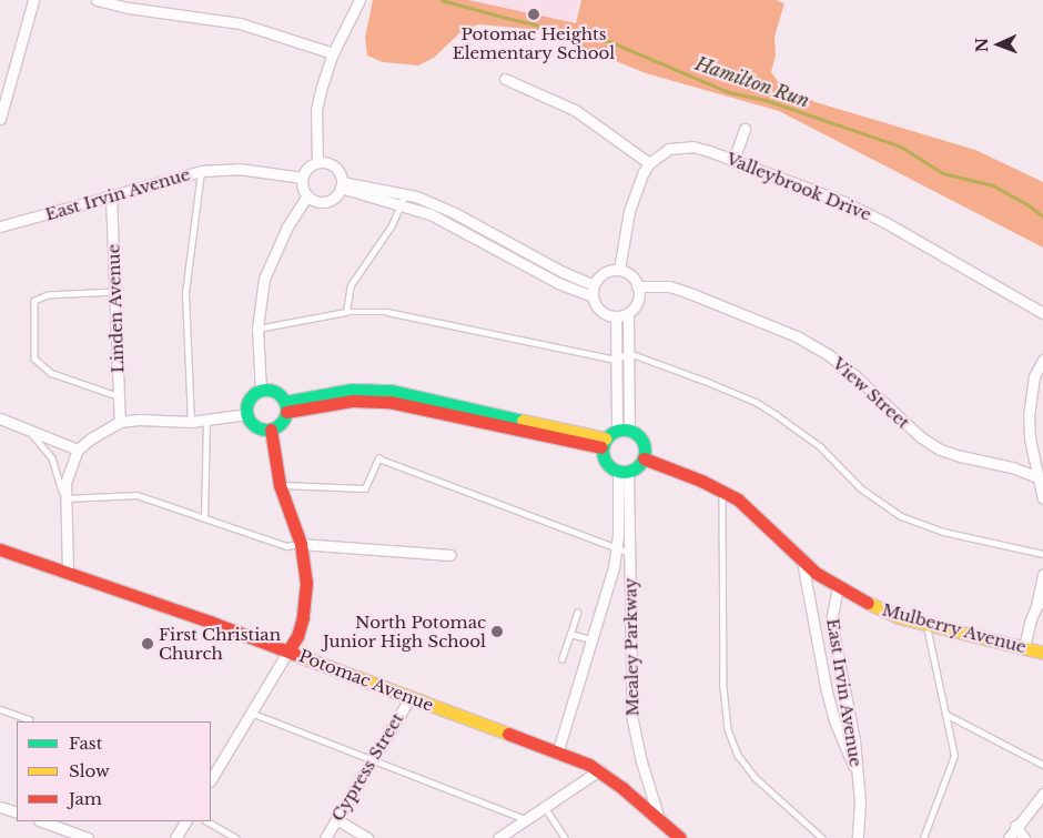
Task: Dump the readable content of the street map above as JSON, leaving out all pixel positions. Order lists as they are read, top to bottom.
{
  "streets": {
    "street": [
      "Valleybrook Drive",
      "East Irvin Avenue",
      "Linden Avenue",
      "View Street",
      "Mulberry Avenue",
      "Mealey Parkway",
      "Potomac Avenue",
      "Cypress Street"
    ]
  },
  "crossings": [
    ["Valleybrook Drive", "View Street"],
    ["East Irvin Avenue", "Linden Avenue"],
    ["East Irvin Avenue", "Mulberry Avenue"],
    ["Mealey Parkway", "Potomac Avenue"],
    ["Potomac Avenue", "Cypress Street"]
  ],
  "water": ["Hamilton Run"],
  "places": ["Potomac Heights Elementary School", "North Potomac Junior High School", "First Christian Church"],
  "legend": ["Fast", "Slow", "Jam"],
  "north": "left"
}
